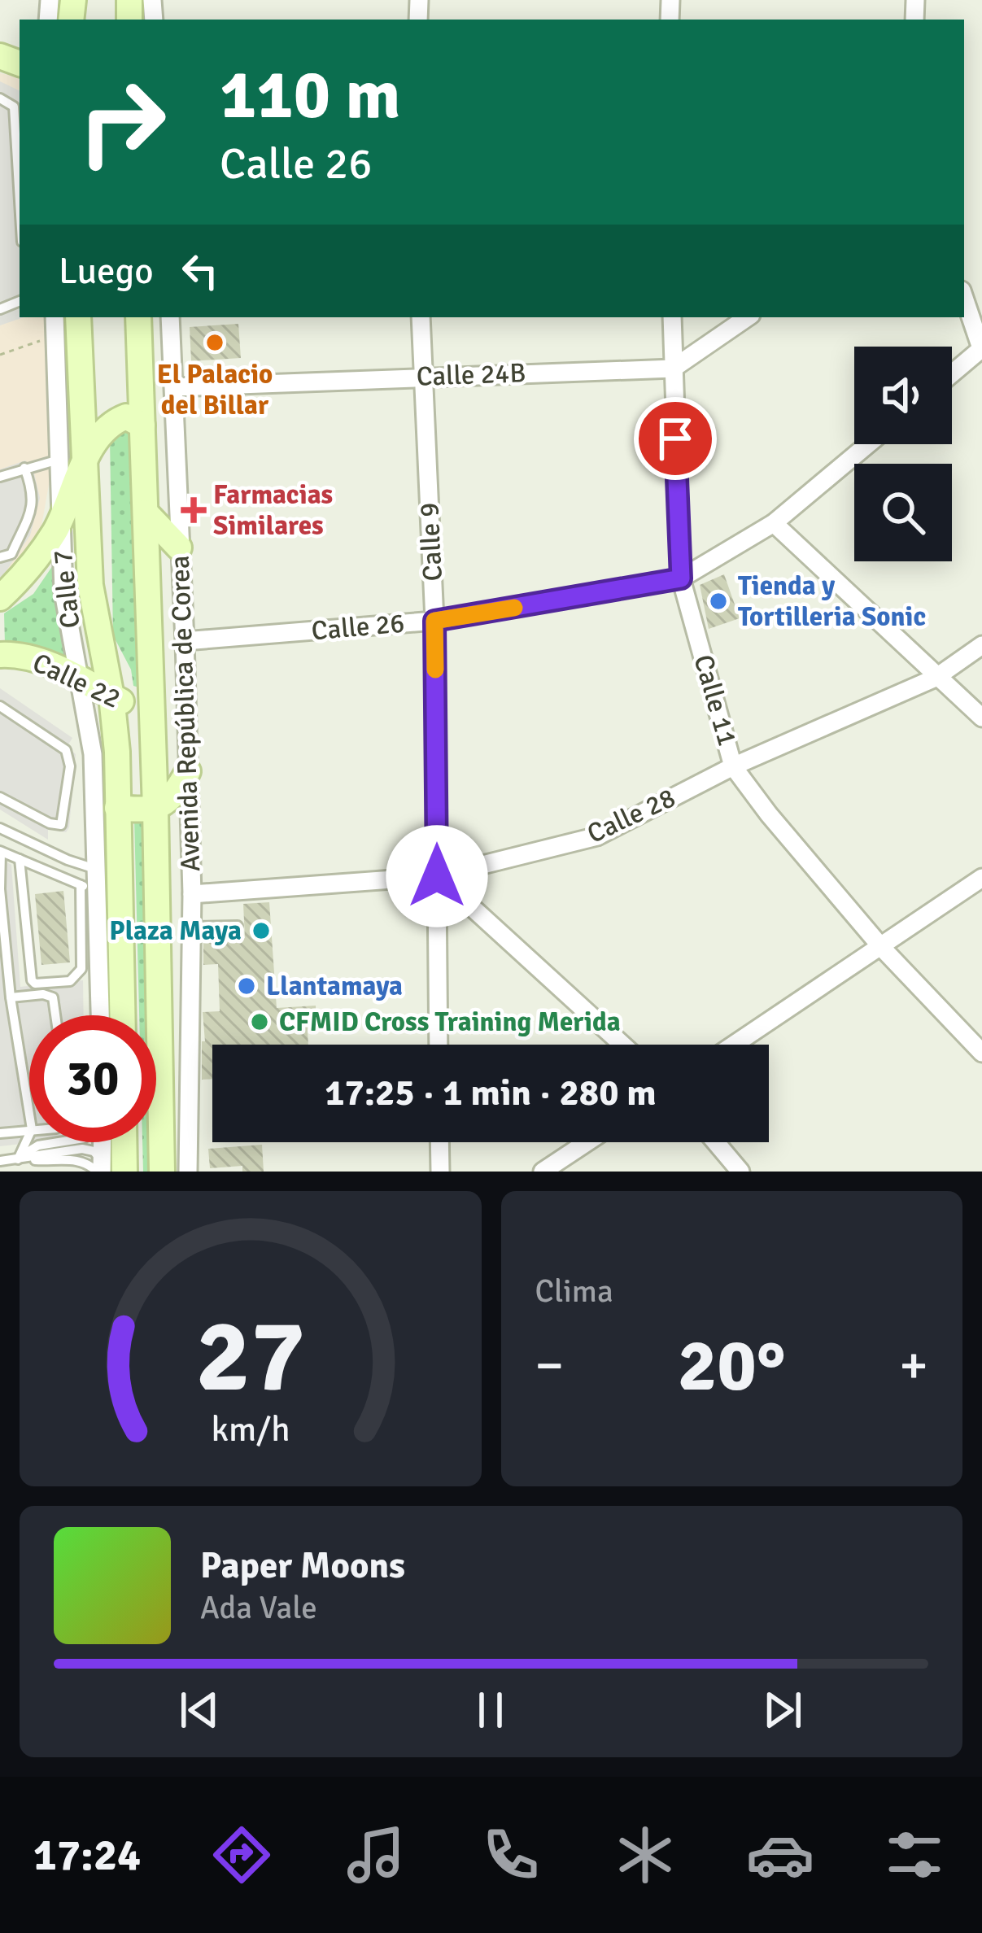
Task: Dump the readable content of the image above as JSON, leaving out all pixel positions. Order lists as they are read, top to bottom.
{
  "streets": {
    "main road": ["Calle 22", "Avenida República de Corea"],
    "street": [
      "Calle 24B",
      "Calle 9",
      "Calle 7",
      "Calle 26",
      "Calle 11",
      "Calle 28"
    ]
  },
  "crossings": [
    ["Calle 24B", "Calle 9"],
    ["Calle 24B", "Calle 11"],
    ["Calle 24B", "Avenida República de Corea"],
    ["Calle 9", "Calle 26"],
    ["Calle 9", "Calle 28"],
    ["Calle 7", "Calle 22"],
    ["Calle 26", "Calle 11"],
    ["Calle 26", "Avenida República de Corea"],
    ["Calle 22", "Avenida República de Corea"],
    ["Calle 11", "Calle 28"],
    ["Avenida República de Corea", "Calle 28"]
  ],
  "places": {
    "other": [
      "El Palacio del Billar",
      "Tienda y Tortilleria Sonic",
      "Plaza Maya",
      "Llantamaya",
      "CFMID Cross Training Merida"
    ],
    "health": ["Farmacias Similares"]
  },
  "page": {
    "turn": ["110 m", "Calle 26"],
    "then": "Luego",
    "limit": "30",
    "trip": "17:25 · 1 min · 280 m",
    "tile": "Clima",
    "heat": ["−", "20°", "+"],
    "song": ["Paper Moons", "Ada Vale"],
    "tabs": "17:24",
    "gauge": ["27", "km/h"]
  }
}
